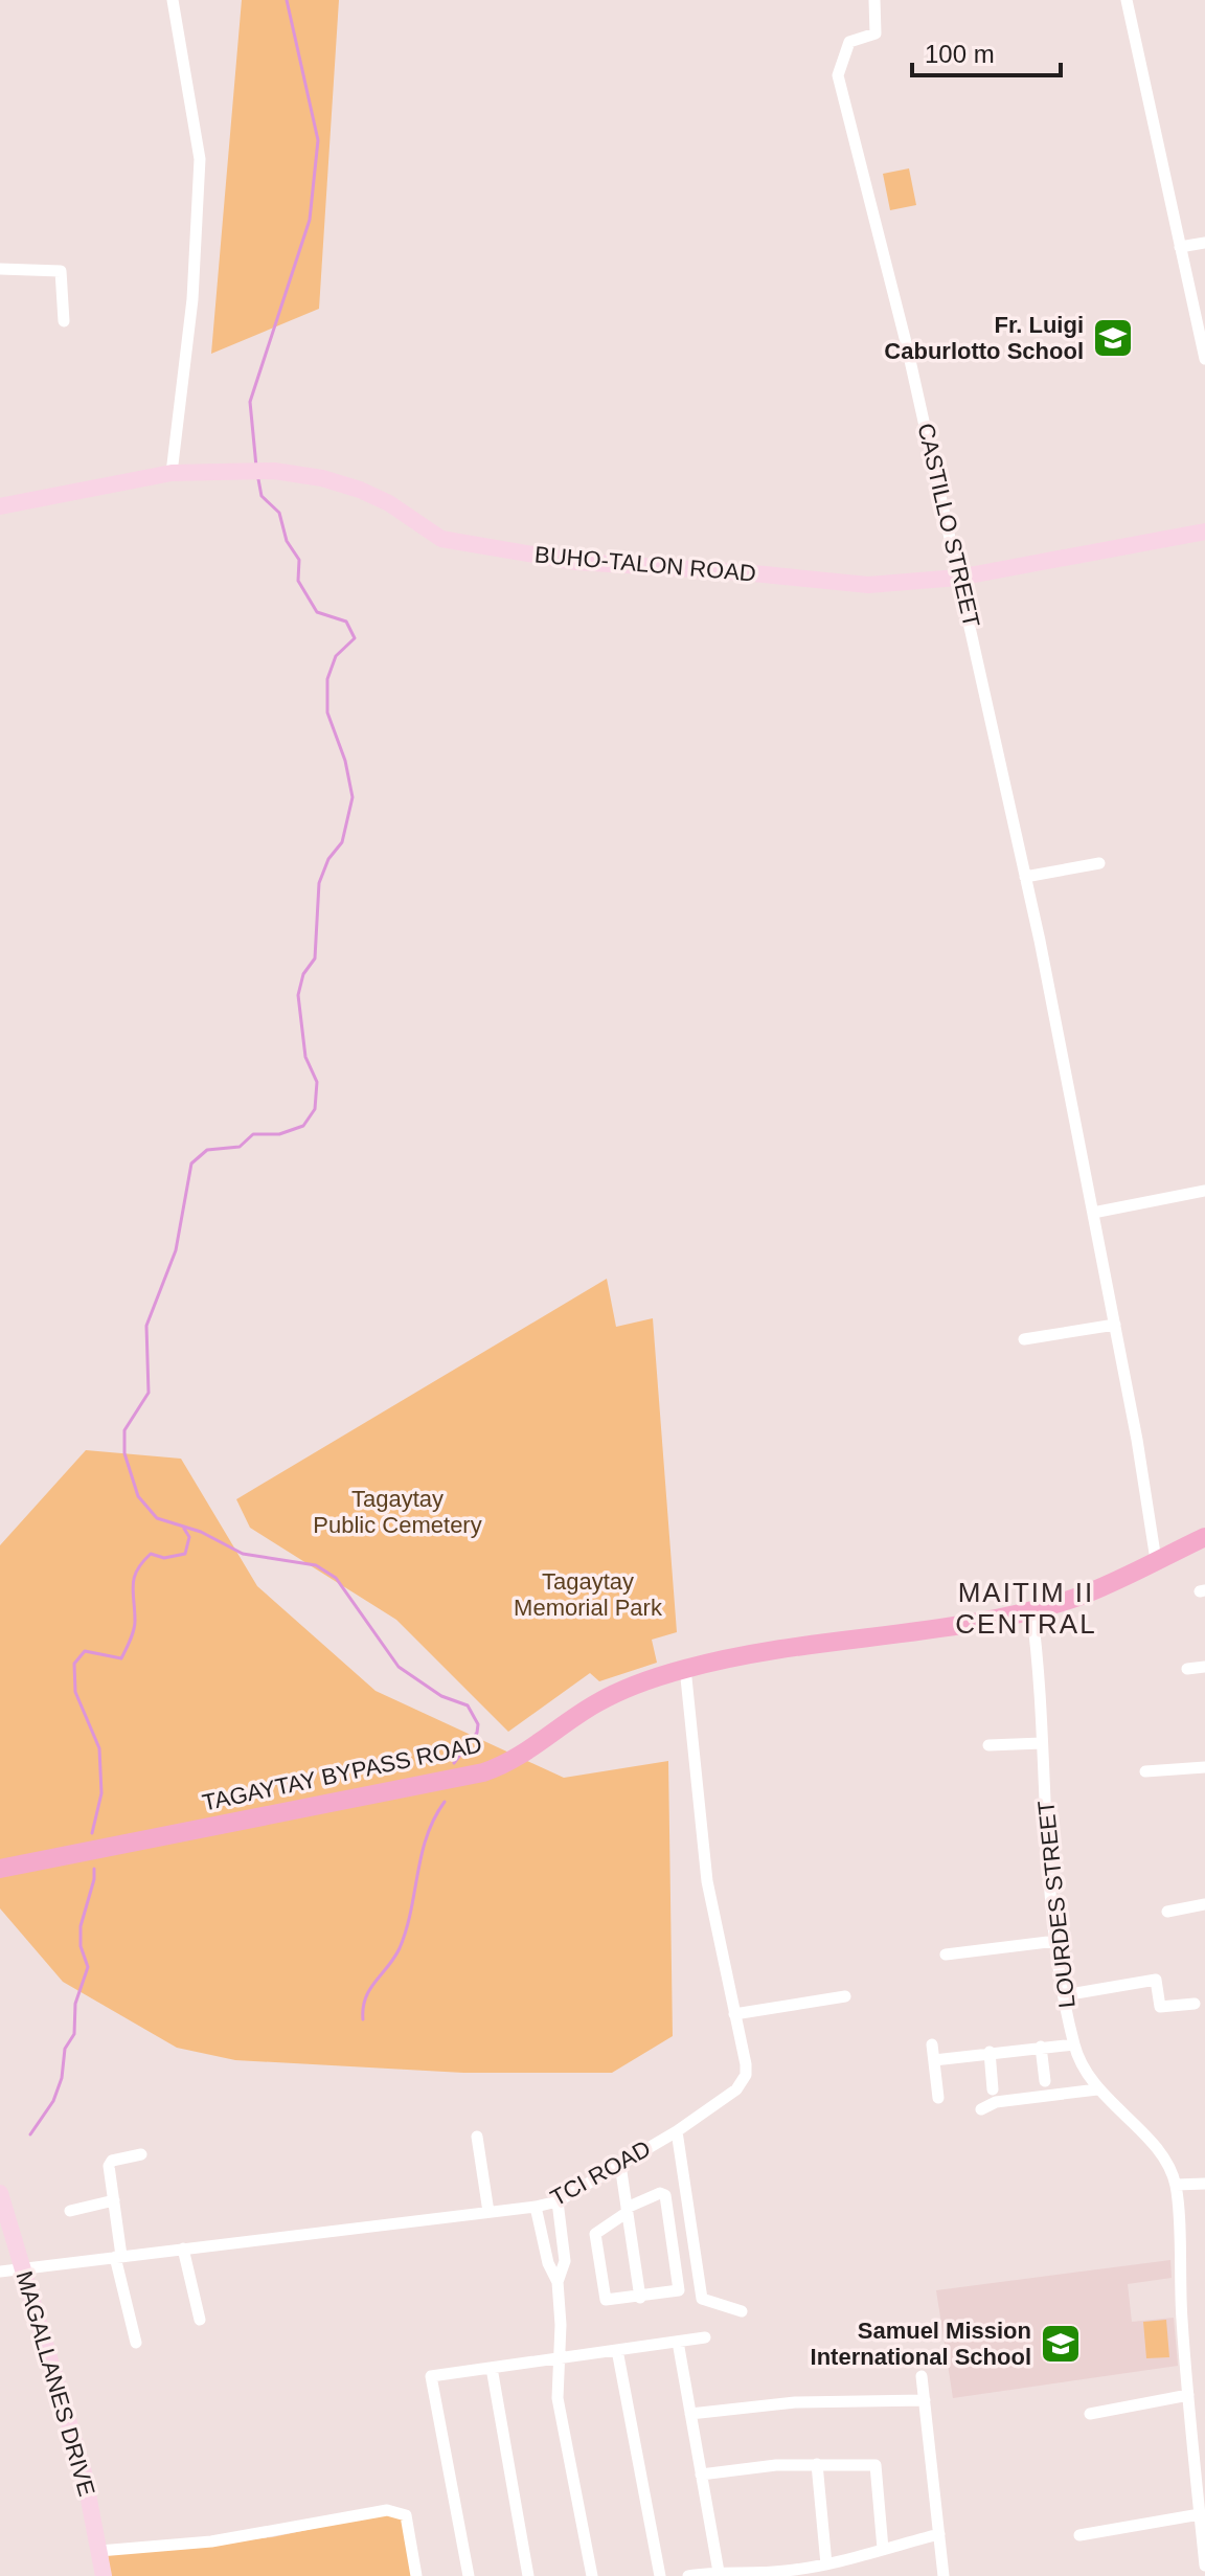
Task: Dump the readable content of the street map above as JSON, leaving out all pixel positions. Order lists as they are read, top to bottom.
{
  "streets": {
    "main road": ["TAGAYTAY BYPASS ROAD"],
    "street": [
      "CASTILLO STREET",
      "BUHO-TALON ROAD",
      "LOURDES STREET",
      "TCI ROAD",
      "MAGALLANES DRIVE"
    ]
  },
  "crossings": [
    ["CASTILLO STREET", "BUHO-TALON ROAD"],
    ["CASTILLO STREET", "TAGAYTAY BYPASS ROAD"],
    ["TAGAYTAY BYPASS ROAD", "LOURDES STREET"],
    ["TAGAYTAY BYPASS ROAD", "TCI ROAD"],
    ["TCI ROAD", "MAGALLANES DRIVE"]
  ],
  "districts": ["MAITIM II CENTRAL"],
  "parks": ["Tagaytay Public Cemetery", "Tagaytay Memorial Park"],
  "places": {
    "school or university": ["Fr. Luigi Caburlotto School", "Samuel Mission International School"]
  },
  "scale_bar": "100 m"
}
